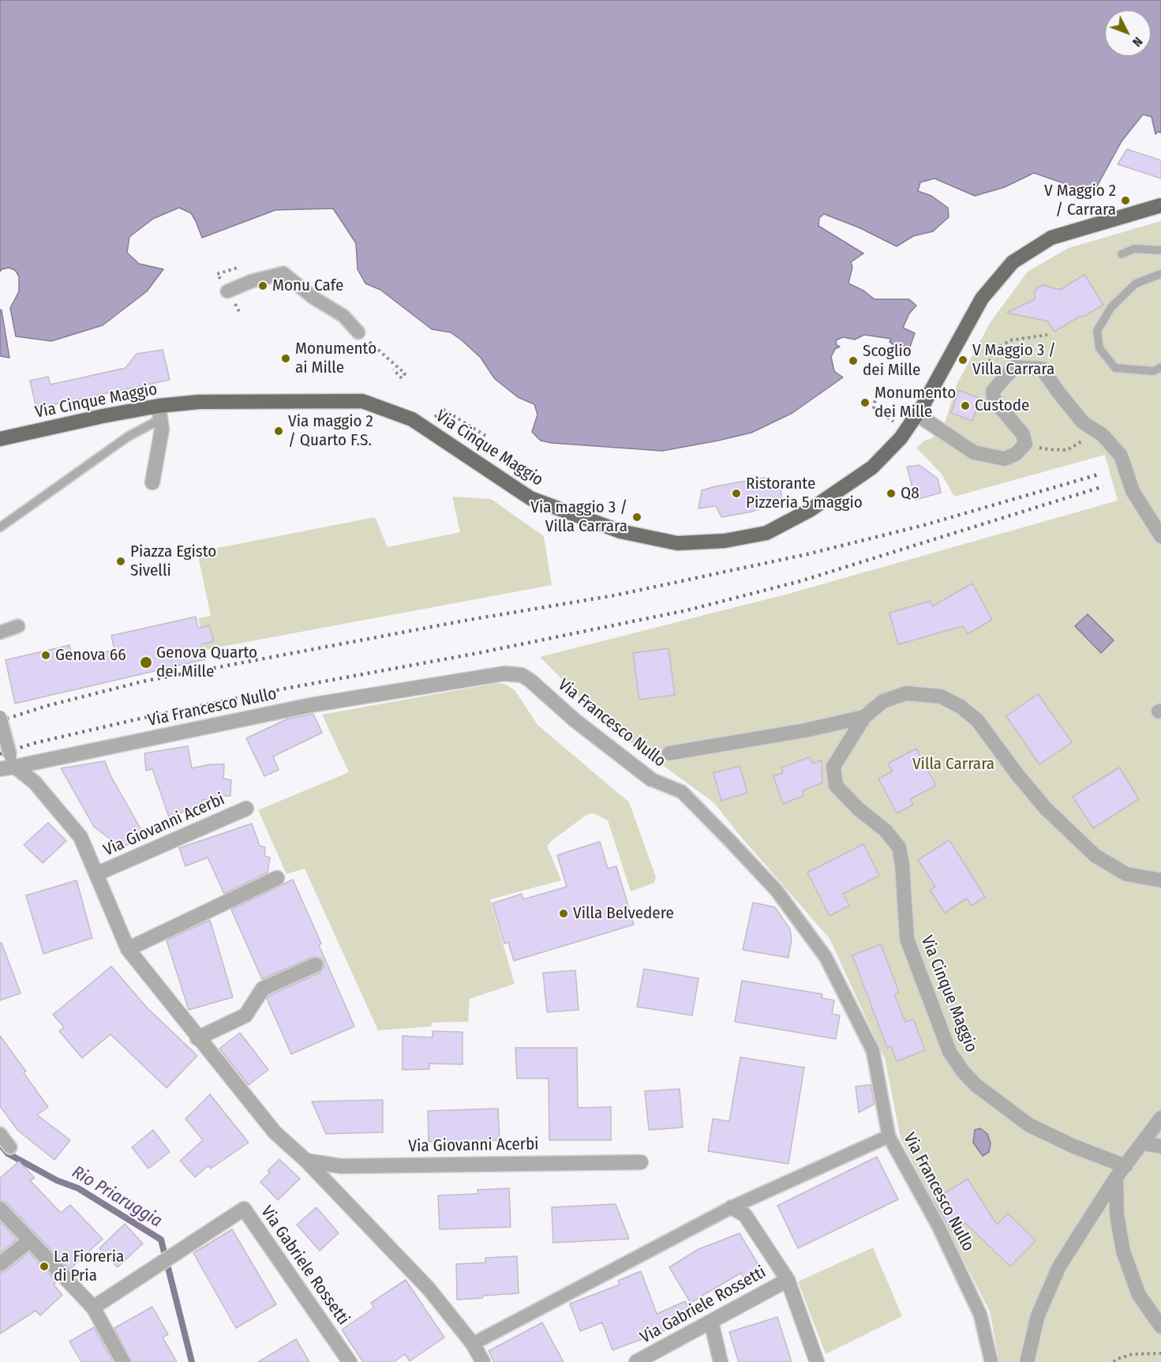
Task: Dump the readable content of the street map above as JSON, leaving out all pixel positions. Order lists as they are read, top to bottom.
{
  "streets": {
    "main road": ["Via Cinque Maggio"],
    "street": ["Via Francesco Nullo", "Via Giovanni Acerbi", "Via Gabriele Rossetti"]
  },
  "crossings": [
    ["Via Francesco Nullo", "Via Giovanni Acerbi"]
  ],
  "water": ["Rio Priaruggia"],
  "parks": ["Villa Carrara"],
  "places": [
    "V Maggio 2 / Carrara",
    "Monu Cafe",
    "Monumento ai Mille",
    "V Maggio 3 / Villa Carrara",
    "Scoglio dei Mille",
    "Monumento dei Mille",
    "Custode",
    "Via maggio 2 / Quarto F.S.",
    "Ristorante Pizzeria 5 maggio",
    "Q8",
    "Via maggio 3 / Villa Carrara",
    "Piazza Egisto Sivelli",
    "Genova 66",
    "Genova Quarto dei Mille",
    "Villa Belvedere",
    "La Fioreria di Pria"
  ],
  "north": "bottom right"
}
